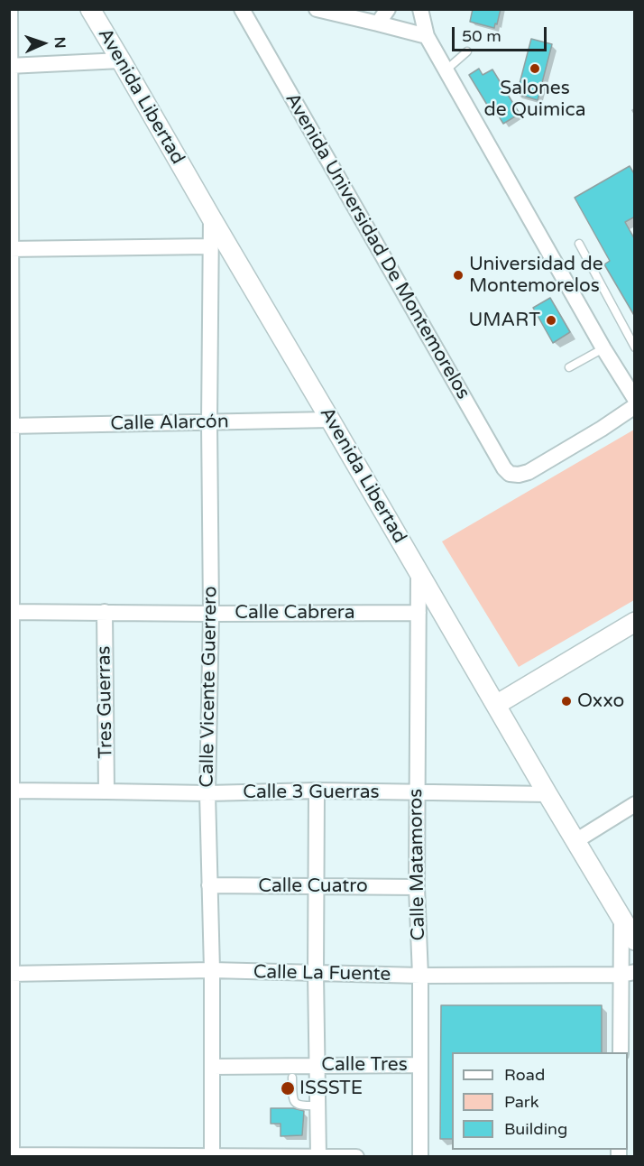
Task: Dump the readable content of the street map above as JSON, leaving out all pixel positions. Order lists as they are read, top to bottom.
{
  "streets": {
    "street": [
      "Avenida Libertad",
      "Avenida Universidad De Montemorelos",
      "Calle Alarcón",
      "Calle Cabrera",
      "Calle Vicente Guerrero",
      "Tres Guerras",
      "Calle 3 Guerras",
      "Calle Matamoros",
      "Calle Cuatro",
      "Calle La Fuente",
      "Calle Tres"
    ]
  },
  "crossings": [
    ["Avenida Libertad", "Calle Alarcón"],
    ["Avenida Libertad", "Calle Vicente Guerrero"],
    ["Avenida Libertad", "Calle 3 Guerras"],
    ["Avenida Libertad", "Calle Matamoros"],
    ["Calle Alarcón", "Calle Vicente Guerrero"],
    ["Calle Cabrera", "Calle Vicente Guerrero"],
    ["Calle Cabrera", "Tres Guerras"],
    ["Calle Cabrera", "Calle Matamoros"],
    ["Calle Vicente Guerrero", "Calle 3 Guerras"],
    ["Calle Vicente Guerrero", "Calle Cuatro"],
    ["Calle Vicente Guerrero", "Calle La Fuente"],
    ["Calle Vicente Guerrero", "Calle Tres"],
    ["Tres Guerras", "Calle 3 Guerras"],
    ["Calle 3 Guerras", "Calle Matamoros"],
    ["Calle Matamoros", "Calle Cuatro"],
    ["Calle Matamoros", "Calle La Fuente"],
    ["Calle Matamoros", "Calle Tres"]
  ],
  "places": [
    "Salones de Quimica",
    "Universidad de Montemorelos",
    "UMART",
    "Oxxo",
    "ISSSTE"
  ],
  "legend": ["Road", "Park", "Building"],
  "scale_bar": "50 m",
  "north": "right"
}
